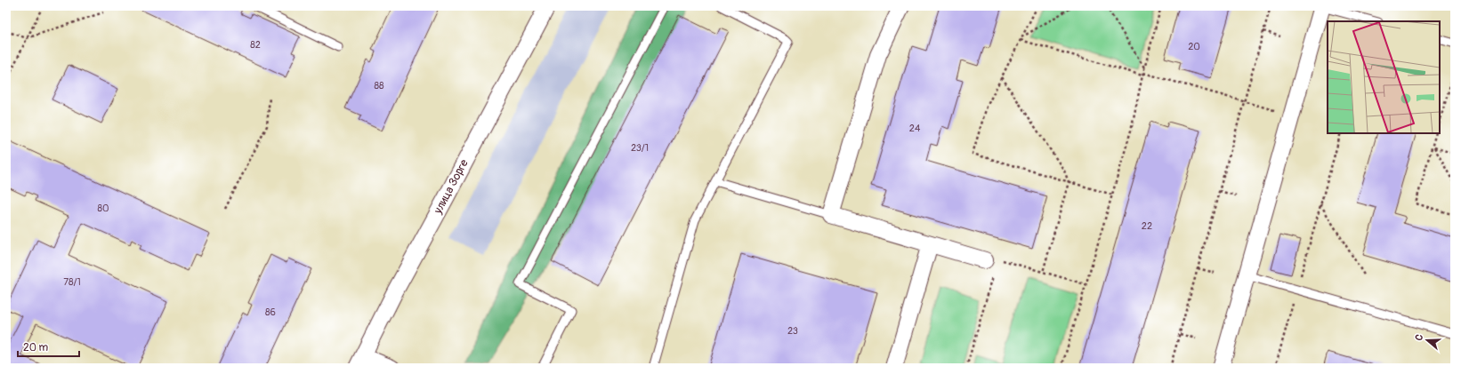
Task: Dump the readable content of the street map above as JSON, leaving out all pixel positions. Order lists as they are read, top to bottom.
{
  "streets": {
    "street": ["улица Зорге"]
  },
  "house_numbers": [
    "82",
    "20",
    "88",
    "24",
    "23/1",
    "80",
    "22",
    "78/1",
    "86",
    "23"
  ],
  "scale_bar": "20 m",
  "north": "left"
}
